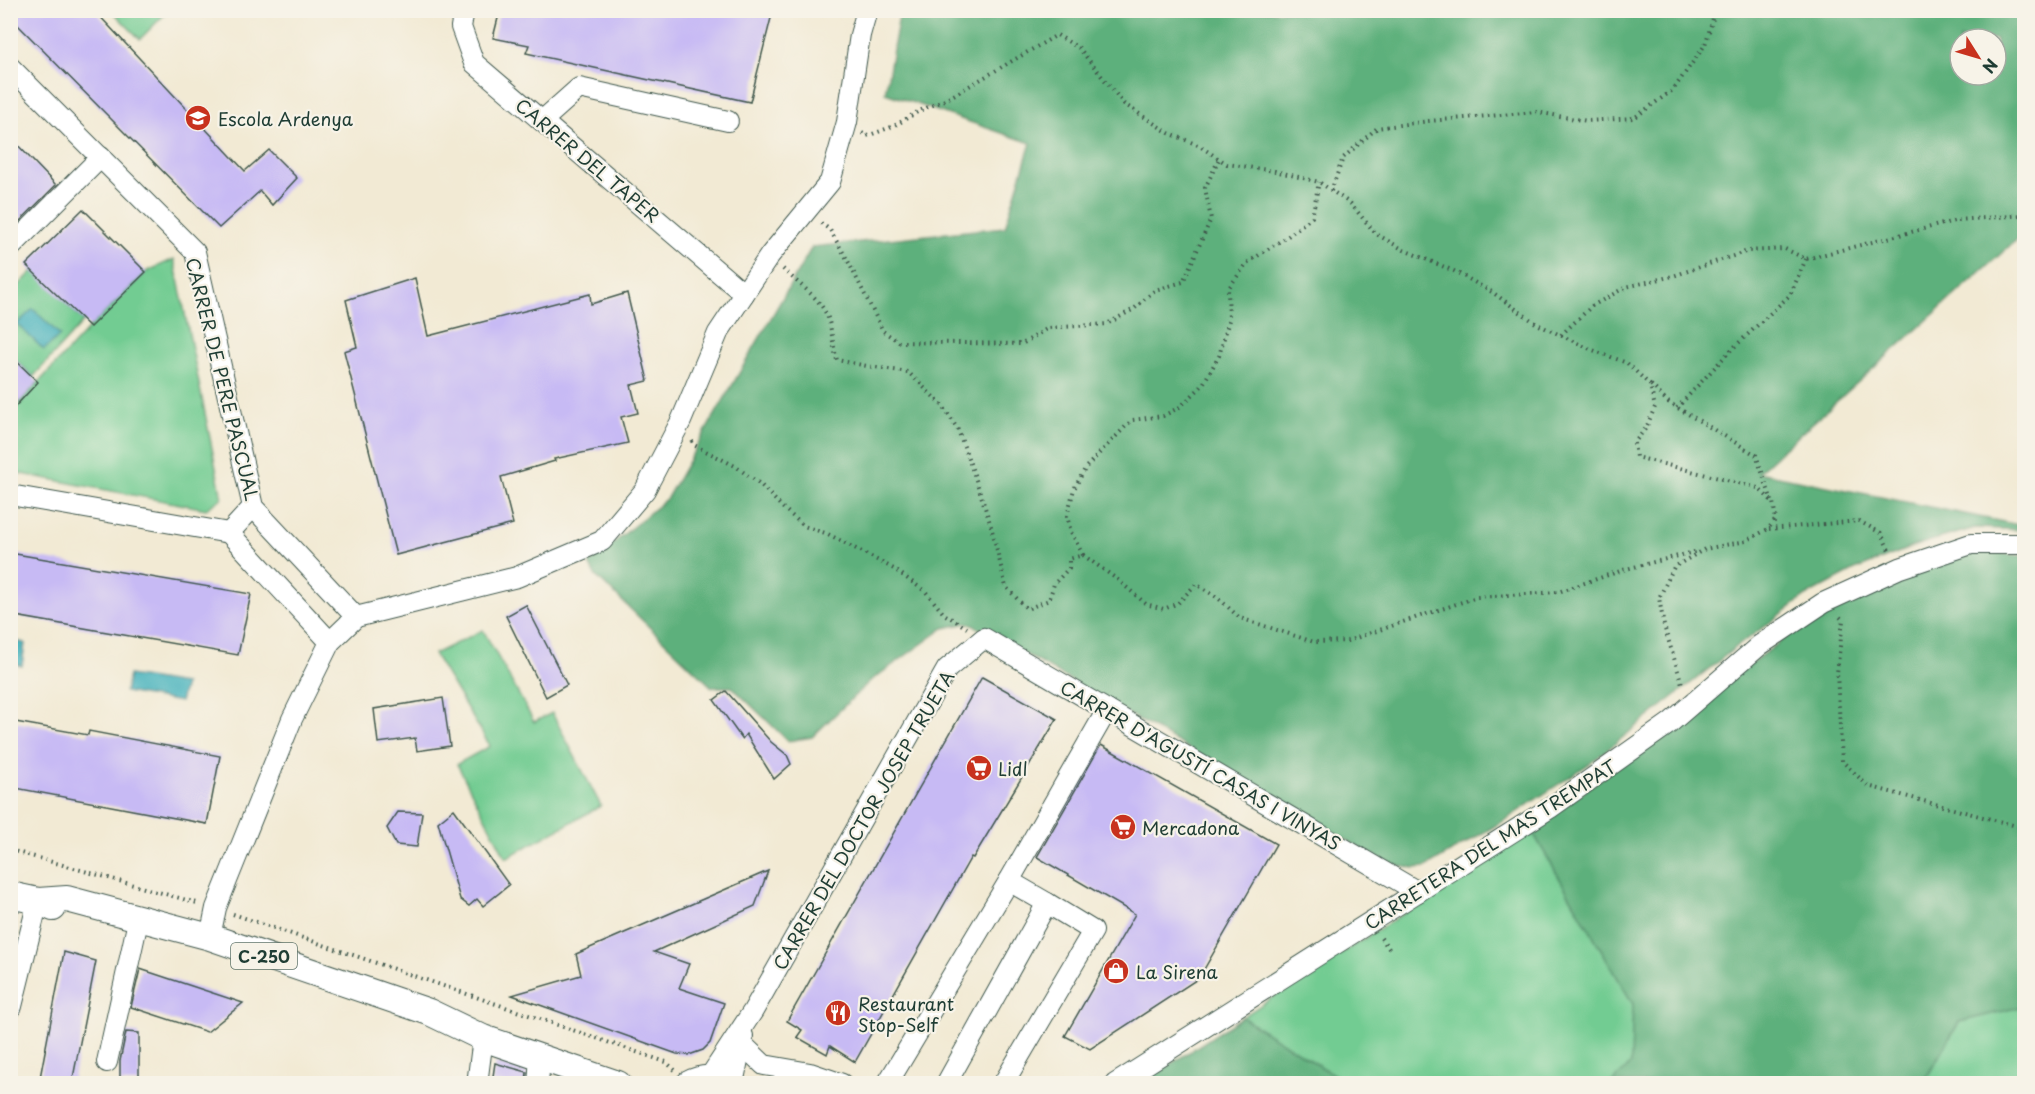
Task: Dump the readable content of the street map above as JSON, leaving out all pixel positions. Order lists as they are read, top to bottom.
{
  "streets": {
    "main road": ["C-250"],
    "street": [
      "CARRER DEL TAPER",
      "CARRER DE PERE PASCUAL",
      "CARRER D'AGUSTÍ CASAS I VINYAS",
      "CARRER DEL DOCTOR JOSEP TRUETA",
      "CARRETERA DEL MAS TREMPAT"
    ]
  },
  "crossings": [
    ["CARRER D'AGUSTÍ CASAS I VINYAS", "CARRER DEL DOCTOR JOSEP TRUETA"],
    ["CARRER D'AGUSTÍ CASAS I VINYAS", "CARRETERA DEL MAS TREMPAT"]
  ],
  "places": {
    "school or university": ["Escola Ardenya"],
    "supermarket": ["Lidl", "Mercadona"],
    "shop": ["La Sirena"],
    "restaurant": ["Restaurant Stop-Self"]
  },
  "north": "bottom right"
}
